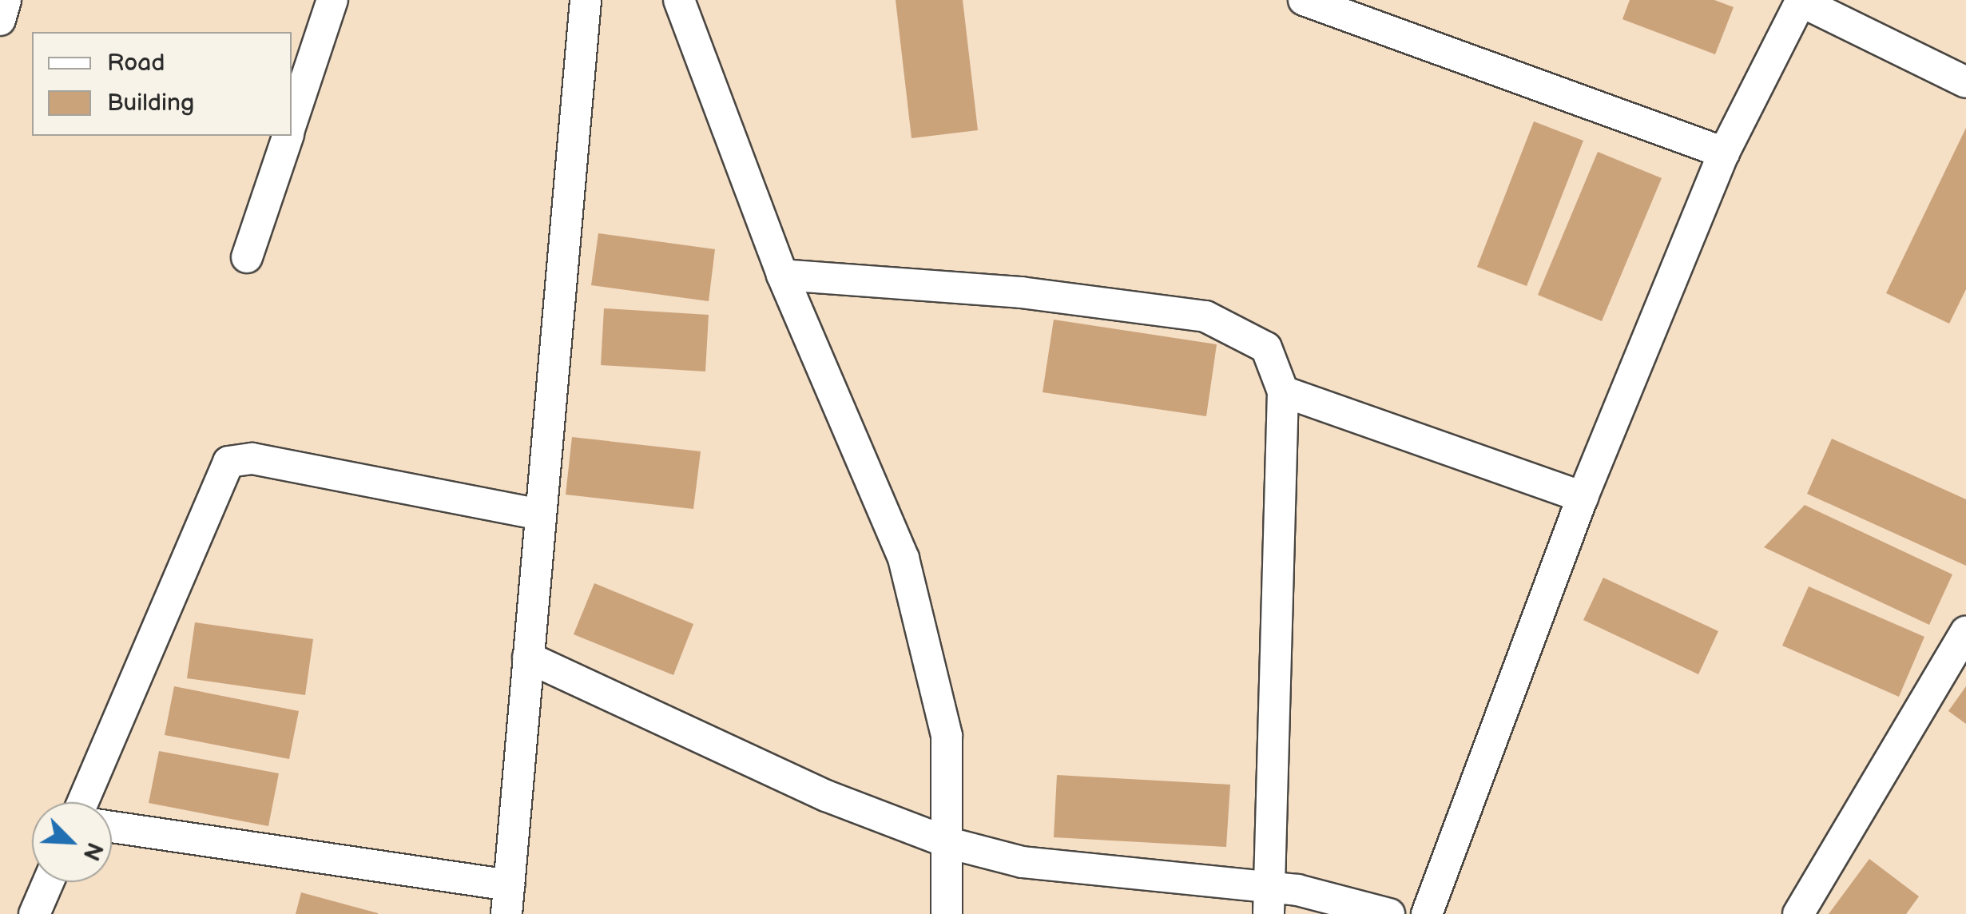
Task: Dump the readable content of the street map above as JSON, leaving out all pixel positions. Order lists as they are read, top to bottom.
{
  "legend": ["Road", "Building"],
  "north": "bottom right"
}
